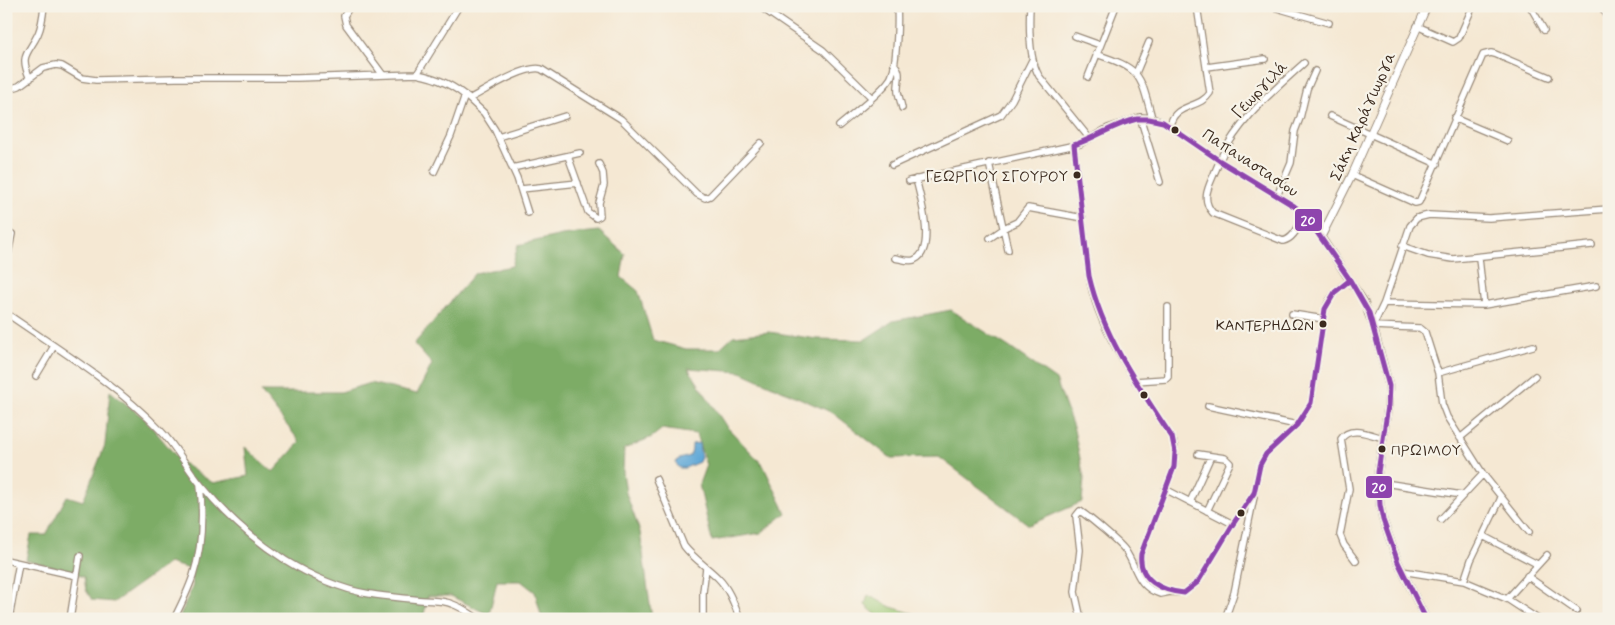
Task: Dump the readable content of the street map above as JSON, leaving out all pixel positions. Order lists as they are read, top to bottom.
{
  "streets": {
    "street": ["Γεωργιλά", "Σάκη Καράγιωργα", "Παπαναστασίου"]
  },
  "crossings": [
    ["Γεωργιλά", "Παπαναστασίου"],
    ["Σάκη Καράγιωργα", "Παπαναστασίου"]
  ],
  "places": ["ΓΕΩΡΓΙΟΥ ΣΓΟΥΡΟΥ", "ΚΑΝΤΕΡΗΔΩΝ", "ΠΡΩΙΜΟΥ"],
  "lines": ["transit line 20"]
}
